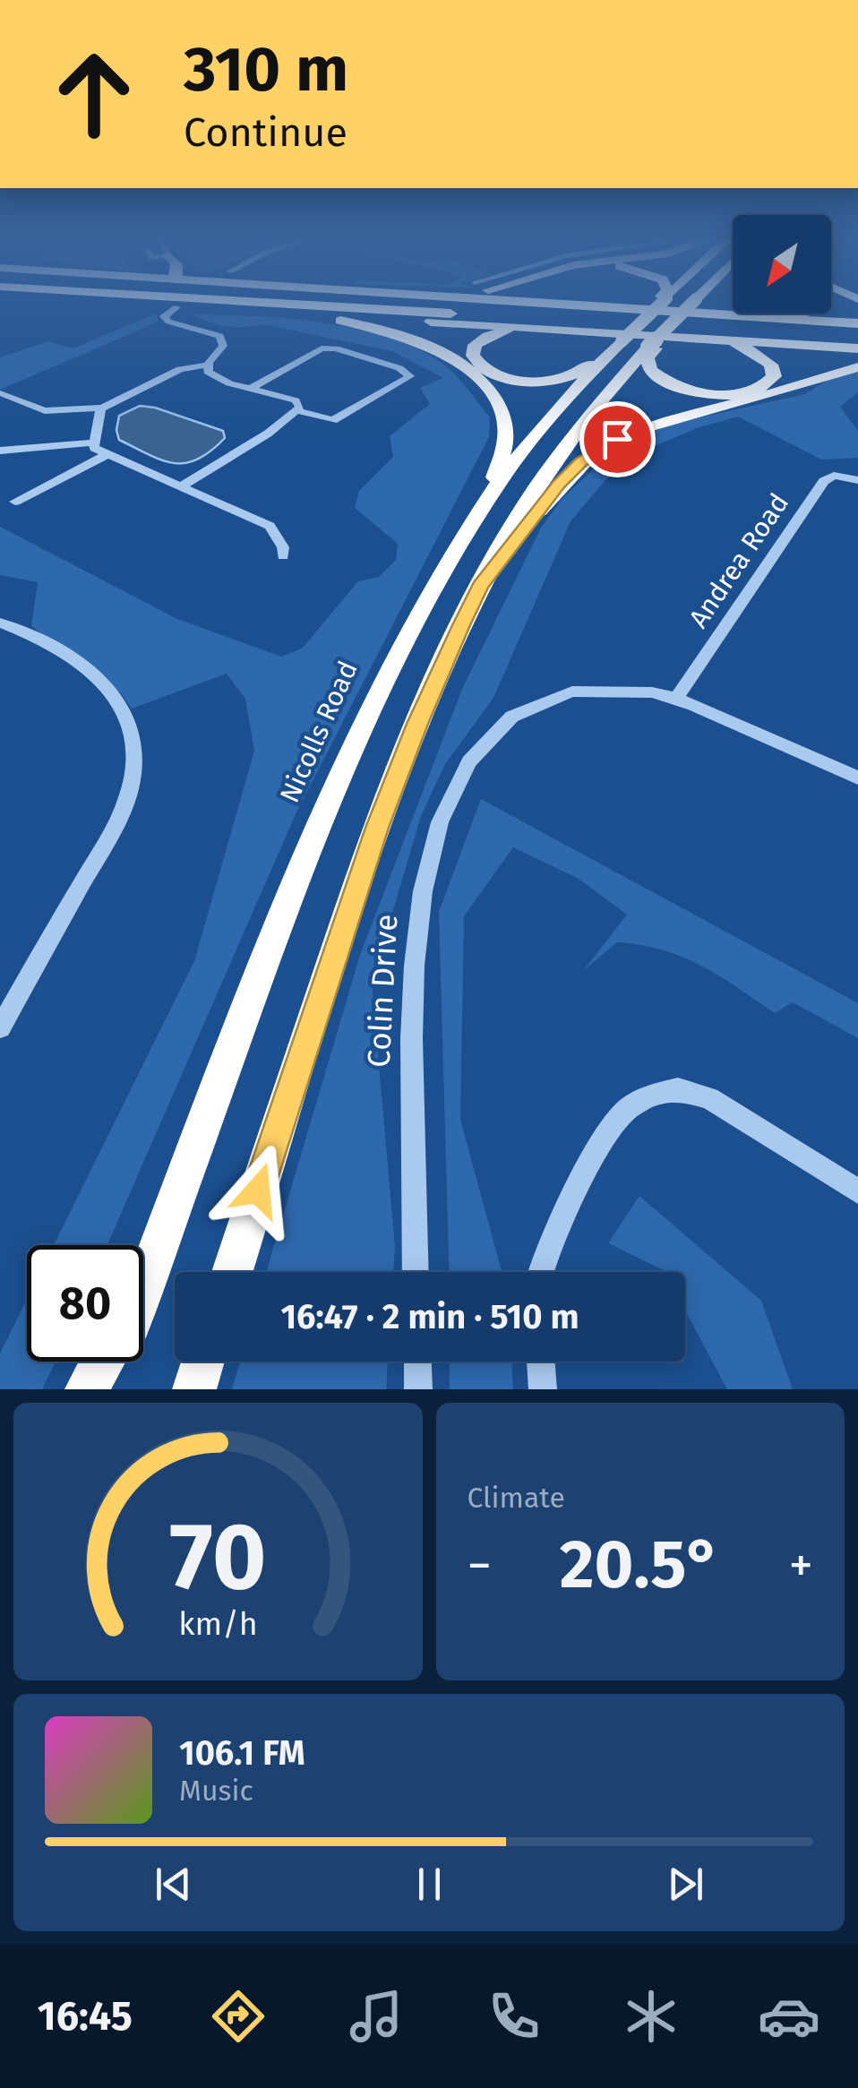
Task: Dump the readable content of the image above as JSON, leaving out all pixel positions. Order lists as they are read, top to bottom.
{
  "streets": {
    "highway": ["Nicolls Road"],
    "street": ["Andrea Road", "Colin Drive"]
  },
  "crossings": [
    ["Andrea Road", "Colin Drive"]
  ],
  "north": "bottom left",
  "page": {
    "turn": ["310 m", "Continue"],
    "limit": "80",
    "trip": "16:47 · 2 min · 510 m",
    "tile": "Climate",
    "heat": ["−", "20.5°", "+"],
    "song": ["106.1 FM", "Music"],
    "tabs": "16:45",
    "gauge": ["70", "km/h"]
  }
}
